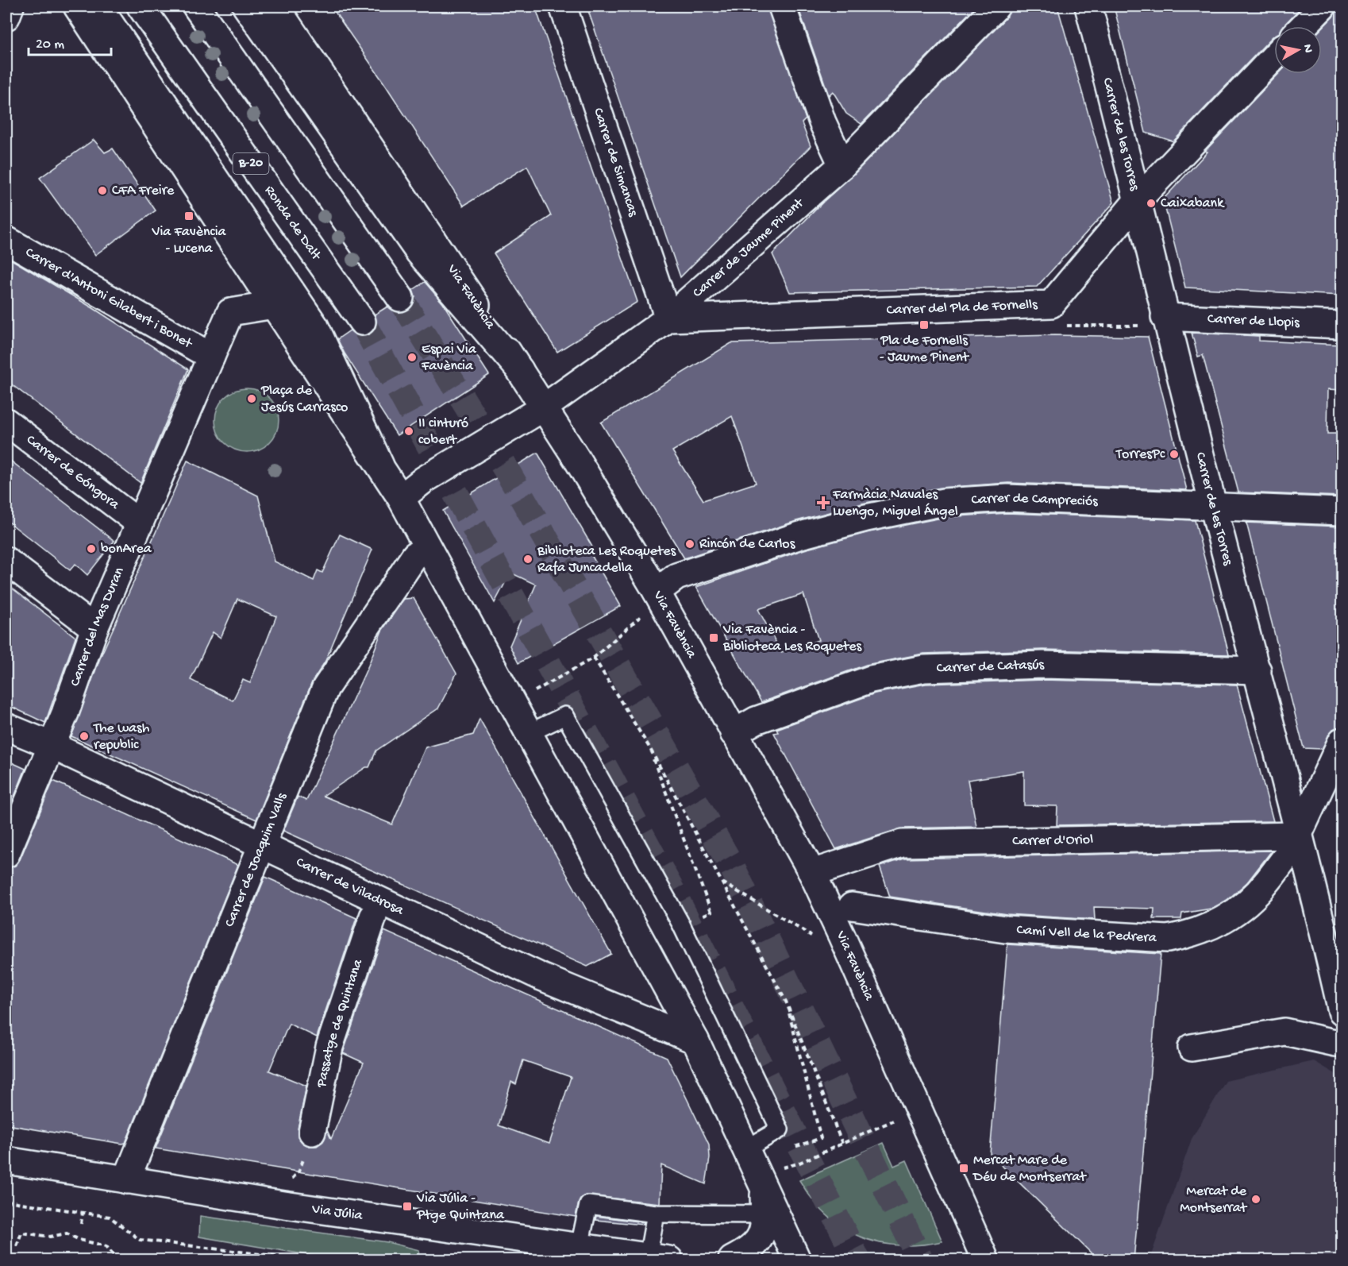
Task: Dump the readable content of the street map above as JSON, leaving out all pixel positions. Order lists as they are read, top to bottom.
{
  "streets": {
    "main road": [
      "Carrer de les Torres",
      "Carrer de Simancas",
      "B-20",
      "Ronda de Dalt",
      "Carrer de Jaume Pinent",
      "Via Favència",
      "Carrer d'Antoni Gilabert i Bonet",
      "Carrer del Pla de Fornells",
      "Carrer de Llopis",
      "Carrer de Góngora",
      "Carrer de Campreciós",
      "Carrer del Mas Duran",
      "Carrer de Catasús",
      "Carrer d'Oriol",
      "Carrer de Joaquim Valls",
      "Carrer de Viladrosa",
      "Camí Vell de la Pedrera",
      "Passatge de Quintana",
      "Via Júlia"
    ]
  },
  "crossings": [
    ["Carrer de les Torres", "Carrer del Pla de Fornells"],
    ["Carrer de les Torres", "Carrer de Llopis"],
    ["Carrer de les Torres", "Carrer de Campreciós"],
    ["Carrer de les Torres", "Carrer de Catasús"],
    ["Carrer de les Torres", "Carrer d'Oriol"],
    ["Carrer de les Torres", "Camí Vell de la Pedrera"],
    ["Carrer de Simancas", "Carrer de Jaume Pinent"],
    ["Carrer de Simancas", "Carrer del Pla de Fornells"],
    ["Carrer de Jaume Pinent", "Via Favència"],
    ["Carrer de Jaume Pinent", "Carrer del Pla de Fornells"],
    ["Via Favència", "Carrer de Campreciós"],
    ["Via Favència", "Carrer de Catasús"],
    ["Via Favència", "Carrer d'Oriol"],
    ["Carrer d'Antoni Gilabert i Bonet", "Carrer del Mas Duran"],
    ["Carrer de Góngora", "Carrer del Mas Duran"],
    ["Carrer del Mas Duran", "Carrer de Viladrosa"],
    ["Carrer d'Oriol", "Camí Vell de la Pedrera"],
    ["Carrer de Joaquim Valls", "Carrer de Viladrosa"],
    ["Carrer de Joaquim Valls", "Via Júlia"]
  ],
  "places": {
    "other": [
      "CFA Freire",
      "Caixabank",
      "Espai Via Favència",
      "Plaça de Jesús Carrasco",
      "II cinturó cobert",
      "TorresPc",
      "Rincón de Carlos",
      "bonArea",
      "Biblioteca Les Roquetes Rafa Juncadella",
      "The wash republic",
      "Mercat de Montserrat"
    ],
    "transit": [
      "Via Favència - Lucena",
      "Pla de Fornells - Jaume Pinent",
      "Via Favència - Biblioteca Les Roquetes",
      "Mercat Mare de Déu de Montserrat",
      "Via Júlia - Ptge Quintana"
    ],
    "health": ["Farmàcia Navales Luengo, Miguel Ángel"]
  },
  "scale_bar": "20 m",
  "north": "right"
}
